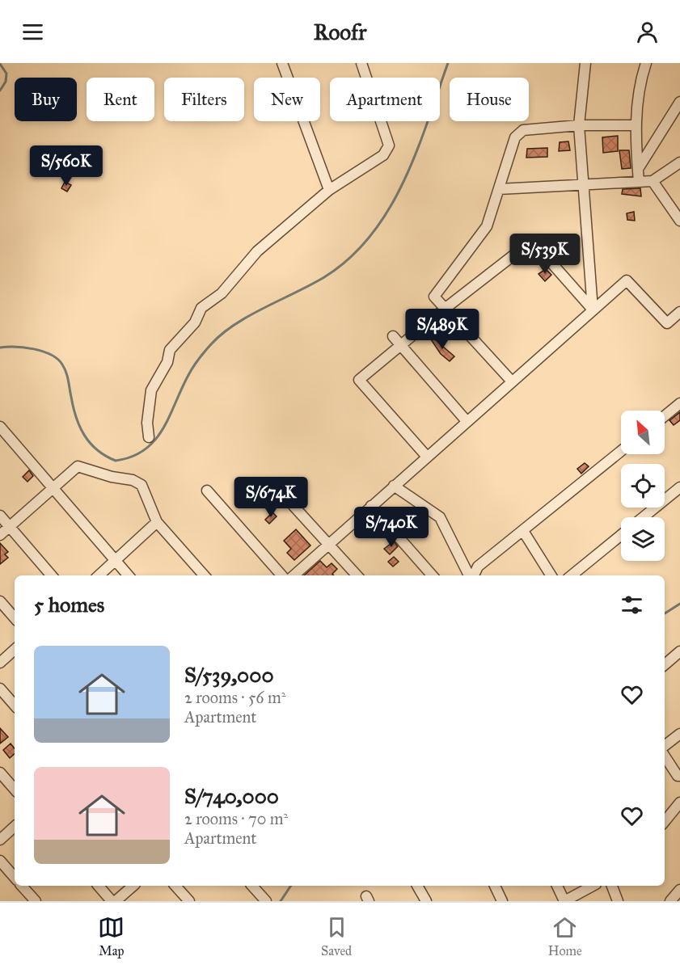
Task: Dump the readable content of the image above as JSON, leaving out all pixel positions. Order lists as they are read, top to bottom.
{
  "north": "top left",
  "page": {
    "header": "Roofr",
    "chip": [
      "Buy",
      "Rent",
      "Filters",
      "New",
      "Apartment",
      "House"
    ],
    "price": [
      "S/560K",
      "S/539K",
      "S/489K",
      "S/674K",
      "S/740K"
    ],
    "heading": "5 homes",
    "list": [
      {
        "name": "S/539,000",
        "note": "2 rooms · 56 m² · Apartment"
      },
      {
        "name": "S/740,000",
        "note": "2 rooms · 70 m² · Apartment"
      }
    ],
    "tabs": ["Map", "Saved", "Home"]
  }
}
